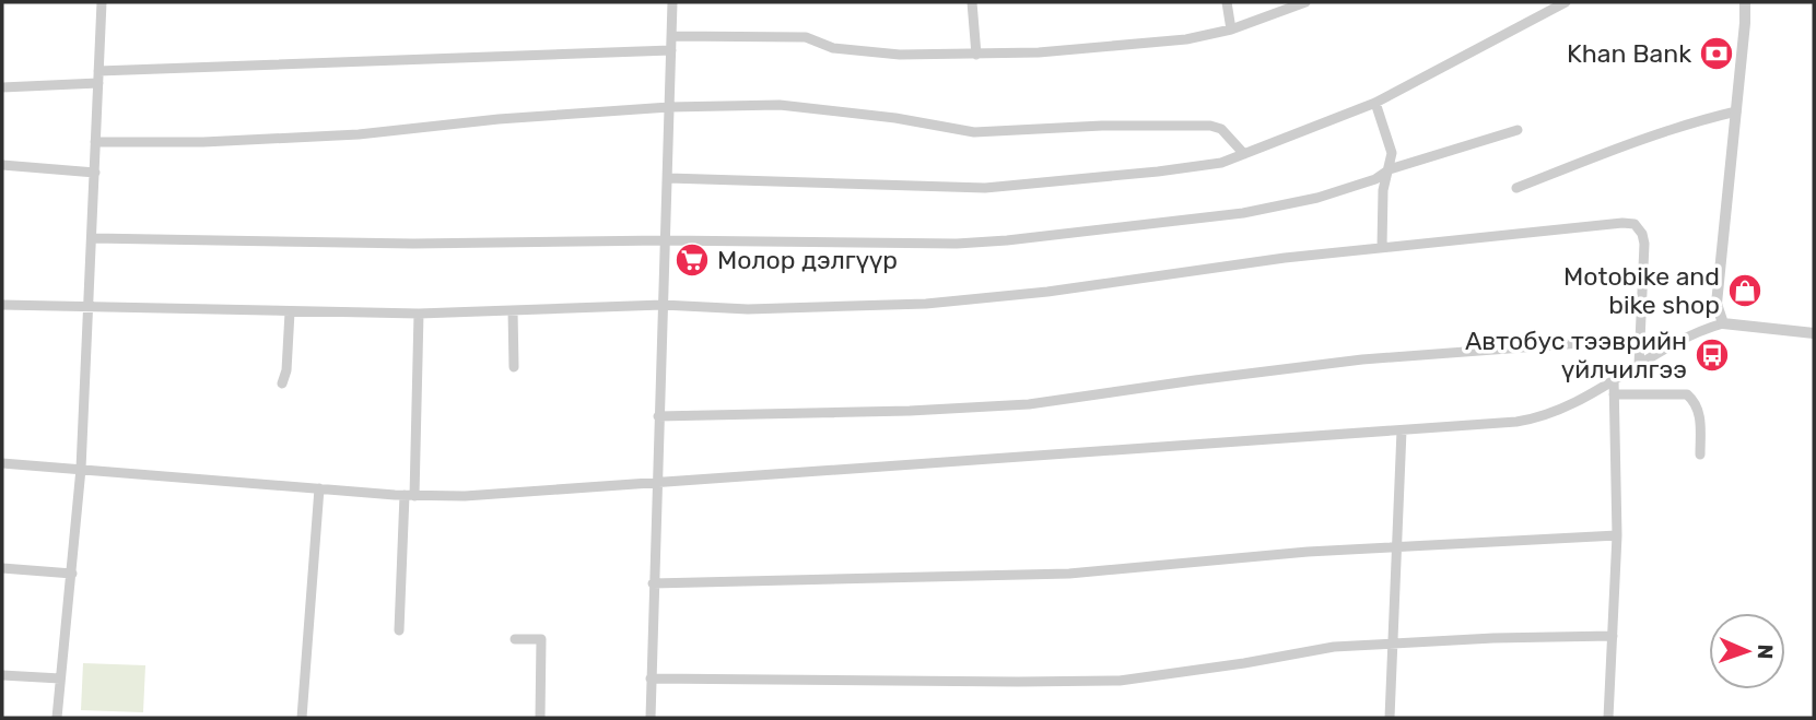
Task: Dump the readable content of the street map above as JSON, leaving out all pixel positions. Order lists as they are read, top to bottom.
{
  "places": {
    "bank": ["Khan Bank"],
    "supermarket": ["Молор дэлгүүр"],
    "shop": ["Motobike and bike shop"],
    "bus stop": ["Автобус тээврийн үйлчилгээ"]
  },
  "north": "right"
}
